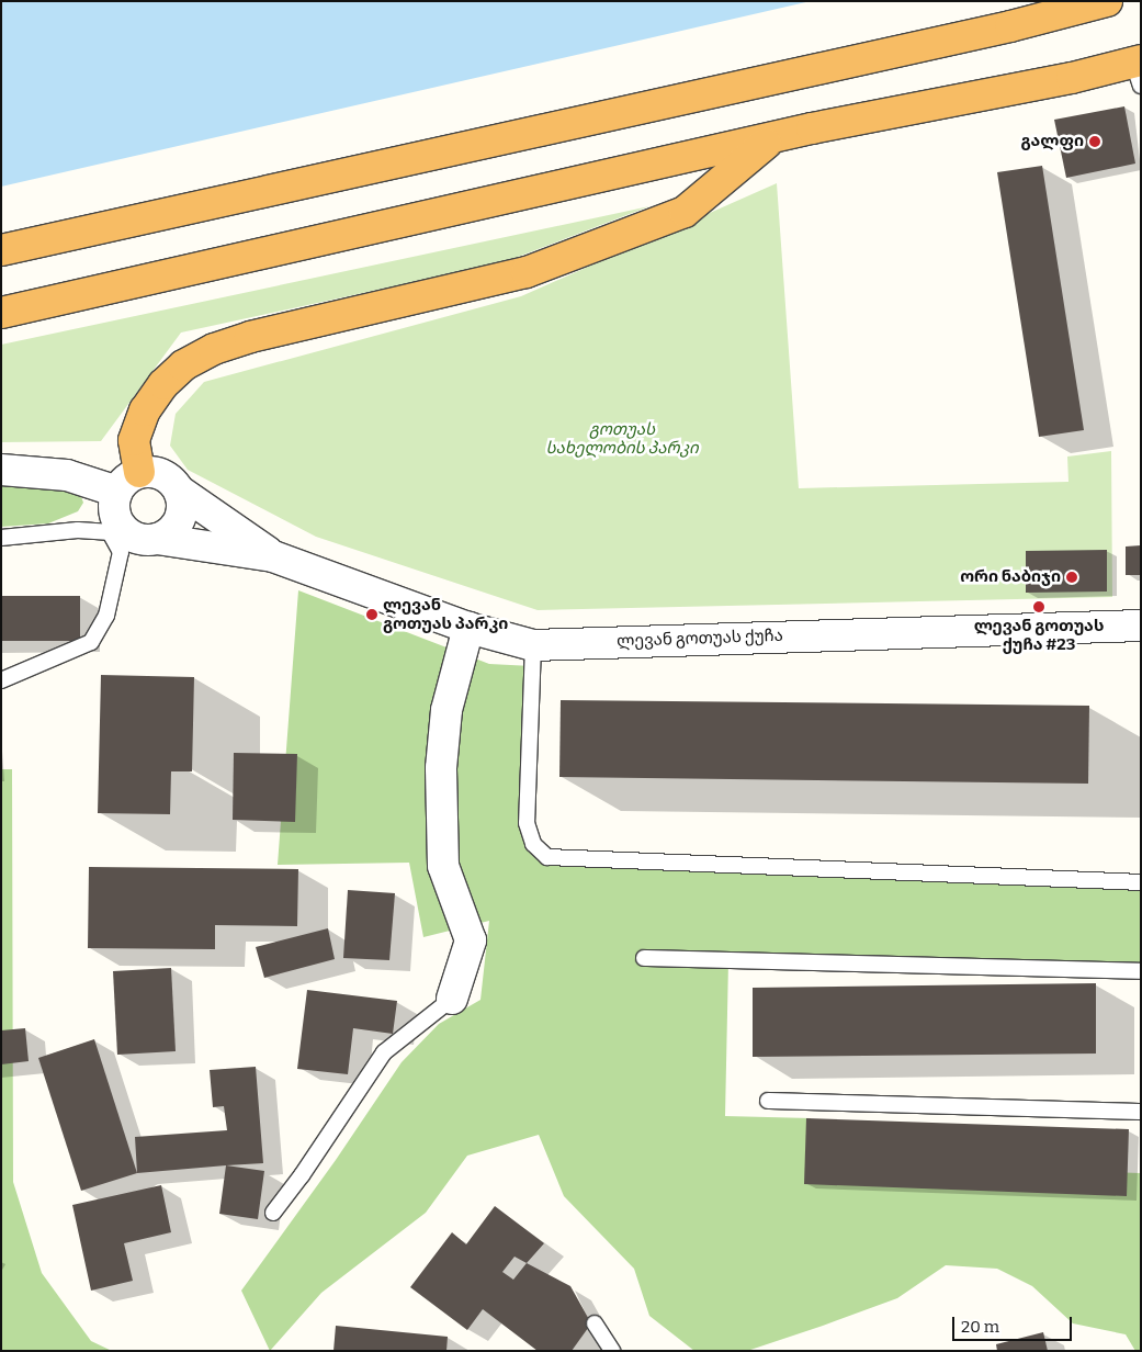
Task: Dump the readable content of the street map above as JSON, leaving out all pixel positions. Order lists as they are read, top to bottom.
{
  "streets": {
    "street": ["ლევან გოთუას ქუჩა"]
  },
  "parks": ["გოთუას სახელობის პარკი"],
  "places": [
    "გალფი",
    "ორი ნაბიჯი",
    "ლევან გოთუას ქუჩა #23",
    "ლევან გოთუას პარკი"
  ],
  "scale_bar": "20 m"
}
